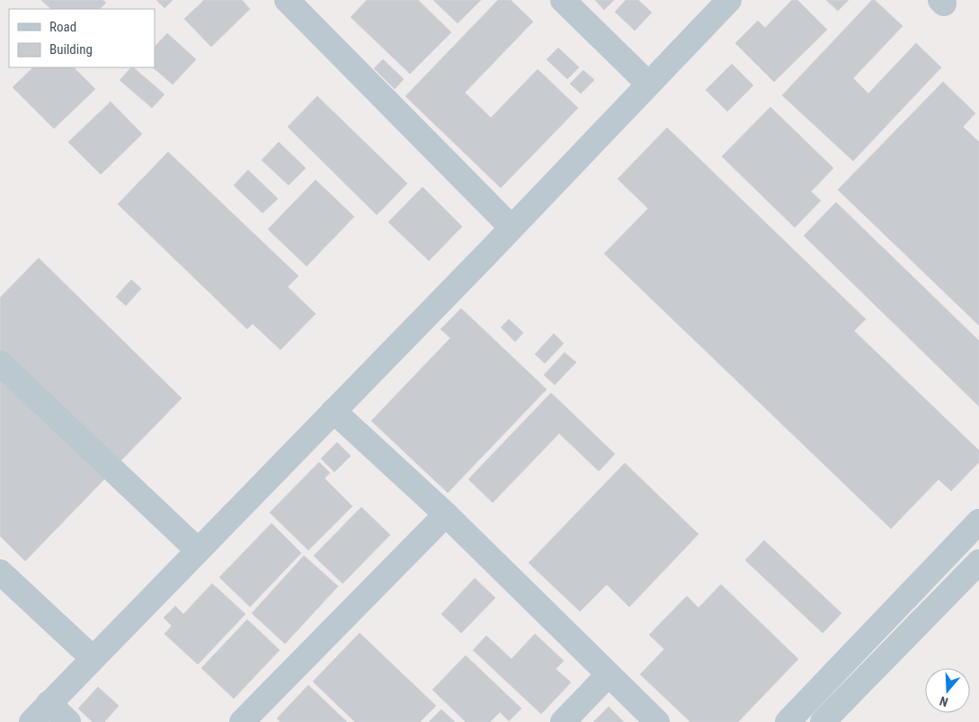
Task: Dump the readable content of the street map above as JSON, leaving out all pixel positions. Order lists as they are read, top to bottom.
{
  "legend": ["Road", "Building"],
  "north": "bottom"
}
